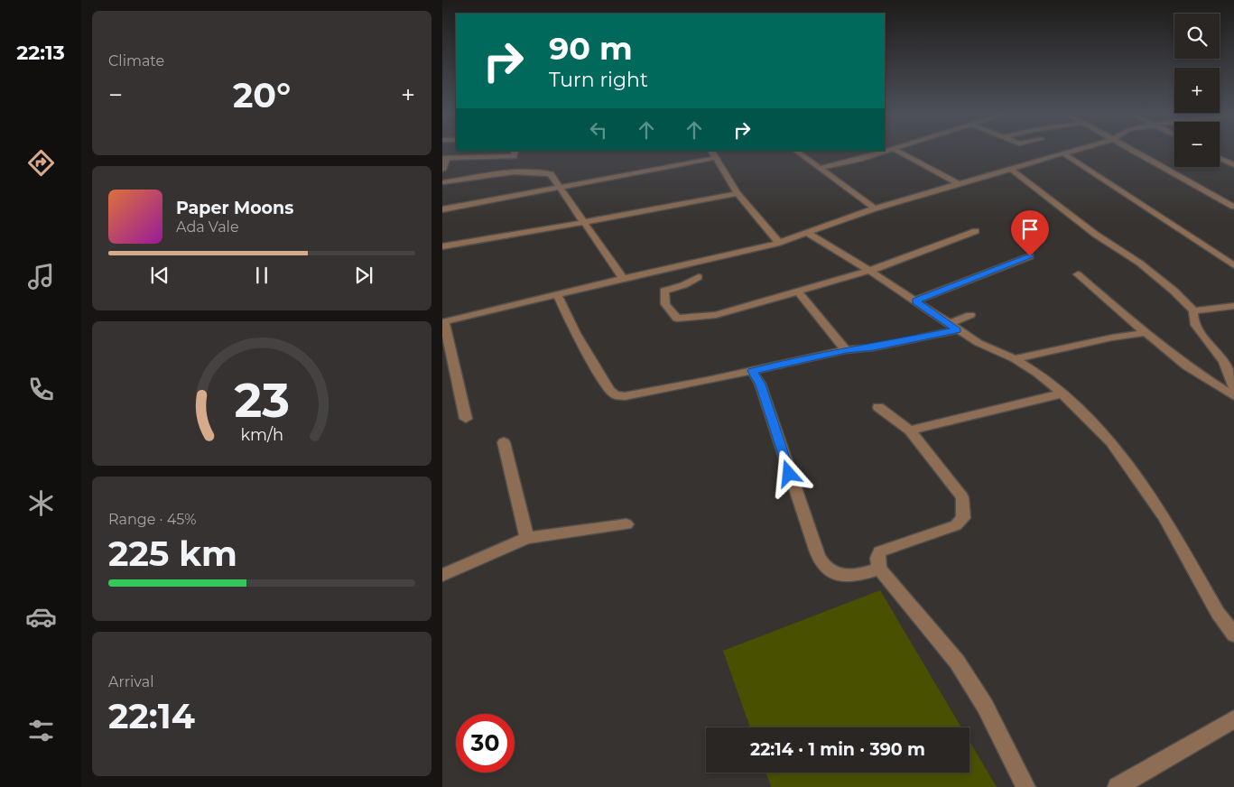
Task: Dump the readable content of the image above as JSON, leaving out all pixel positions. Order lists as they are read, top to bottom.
{
  "page": {
    "tabs": "22:13",
    "tile": [
      "Climate",
      ["Range · 45%", "225 km"],
      ["Arrival", "22:14"]
    ],
    "map_buttons": ["+", "−"],
    "turn": ["90 m", "Turn right"],
    "heat": ["−", "20°", "+"],
    "song": ["Paper Moons", "Ada Vale"],
    "limit": "30",
    "trip": "22:14 · 1 min · 390 m",
    "gauge": ["23", "km/h"]
  }
}
